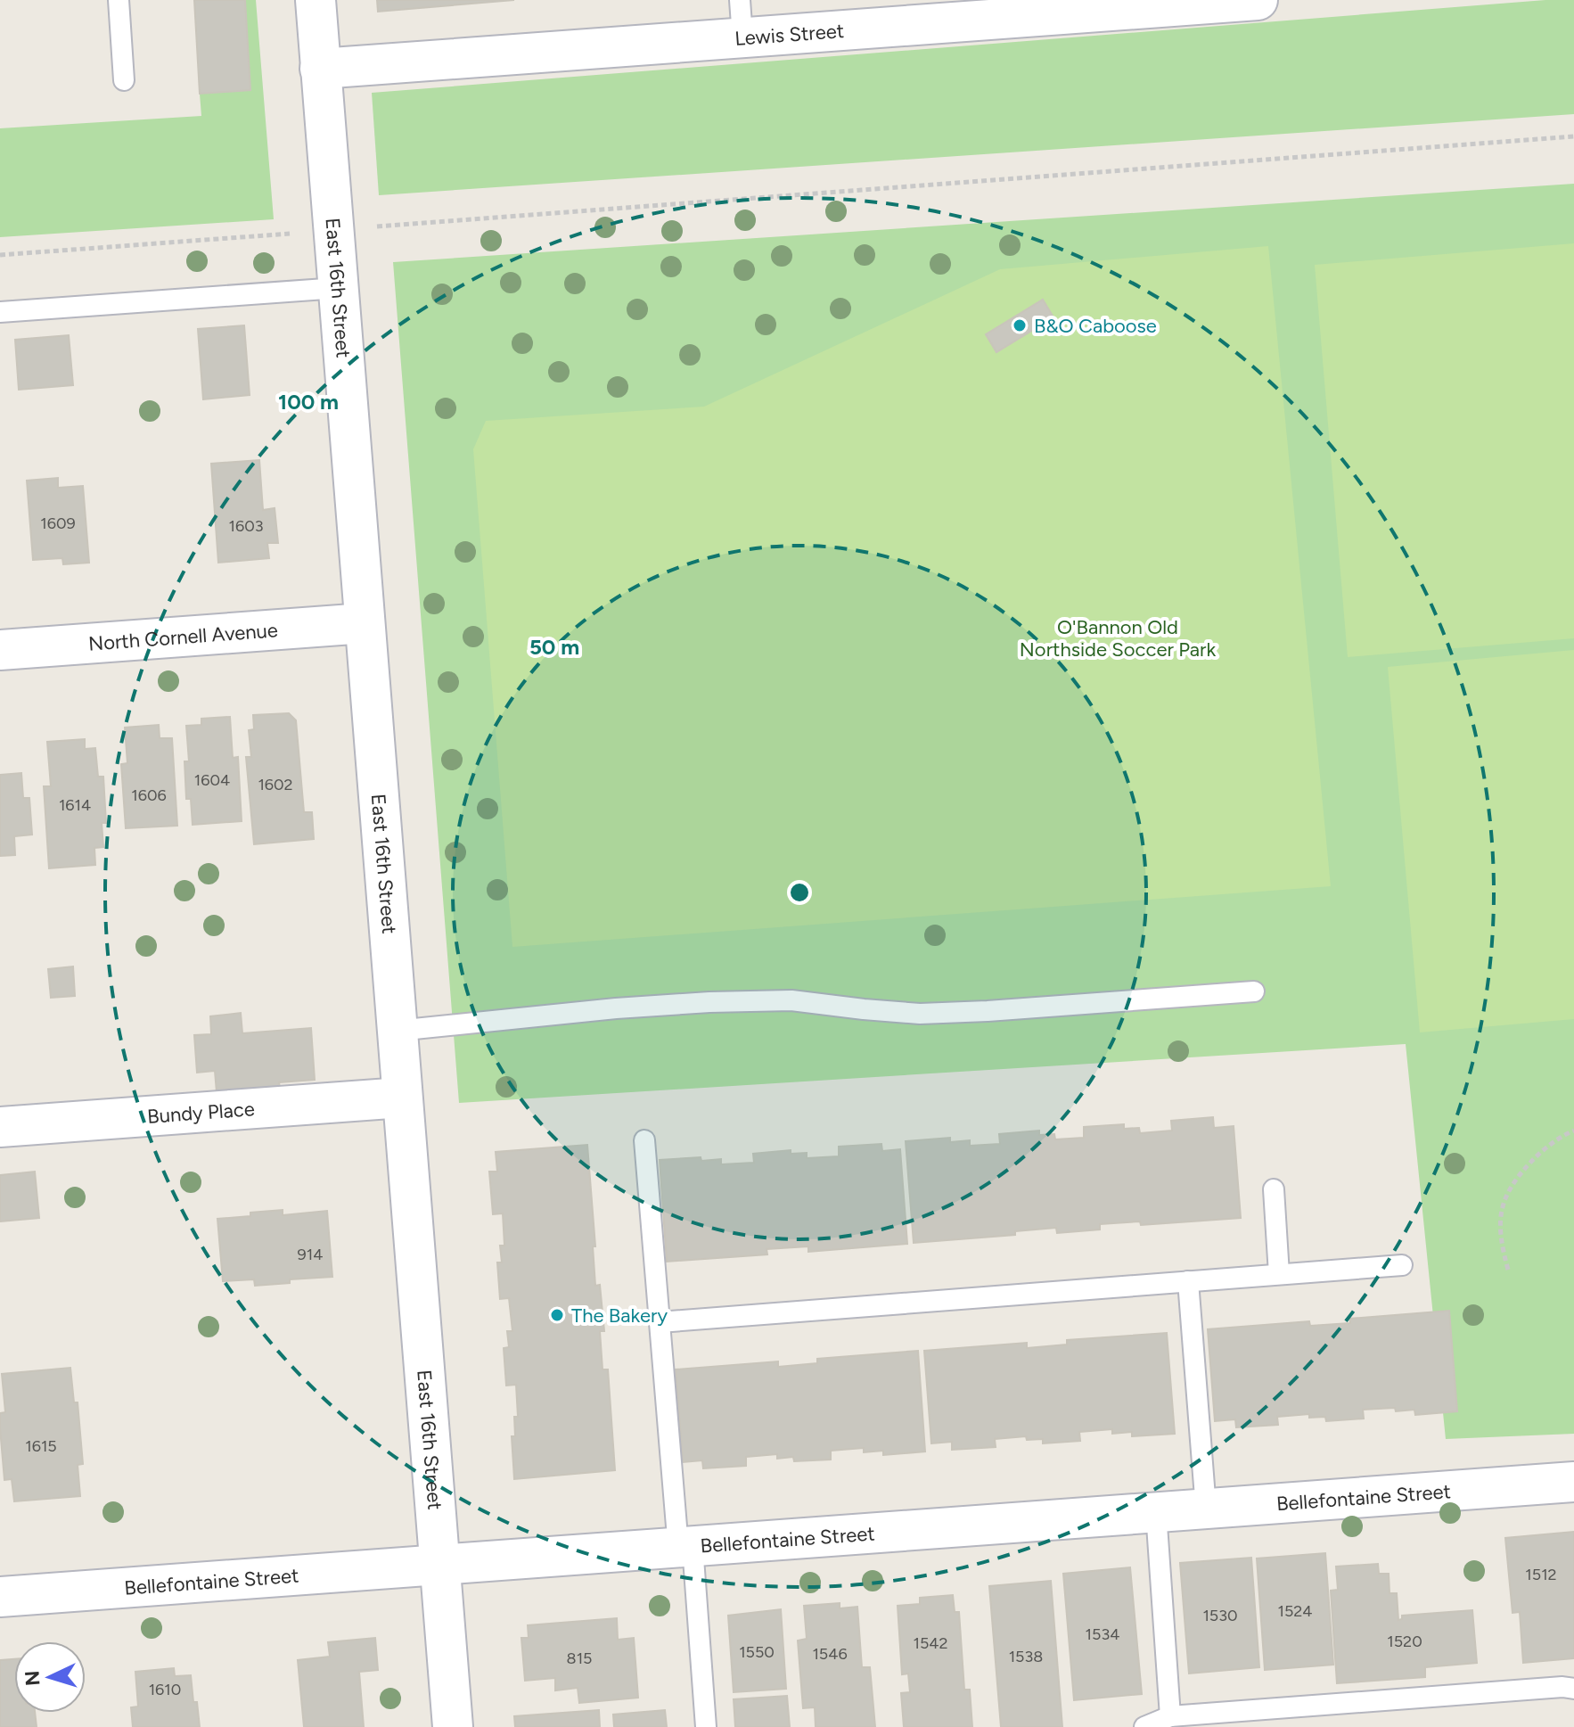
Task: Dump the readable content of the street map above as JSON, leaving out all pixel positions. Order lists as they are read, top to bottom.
{
  "streets": {
    "street": [
      "Lewis Street",
      "East 16th Street",
      "North Cornell Avenue",
      "Bundy Place",
      "Bellefontaine Street"
    ]
  },
  "crossings": [
    ["Lewis Street", "East 16th Street"],
    ["East 16th Street", "North Cornell Avenue"],
    ["East 16th Street", "Bundy Place"],
    ["East 16th Street", "Bellefontaine Street"]
  ],
  "parks": ["O'Bannon Old Northside Soccer Park"],
  "places": ["B&O Caboose", "The Bakery"],
  "house_numbers": [
    "1609",
    "1603",
    "1604",
    "1602",
    "1606",
    "1614",
    "914",
    "1615",
    "1512",
    "1524",
    "1530",
    "1534",
    "1520",
    "1542",
    "1550",
    "1546",
    "1538",
    "815",
    "1610"
  ],
  "north": "left",
  "rings": ["100 m", "50 m"]
}
